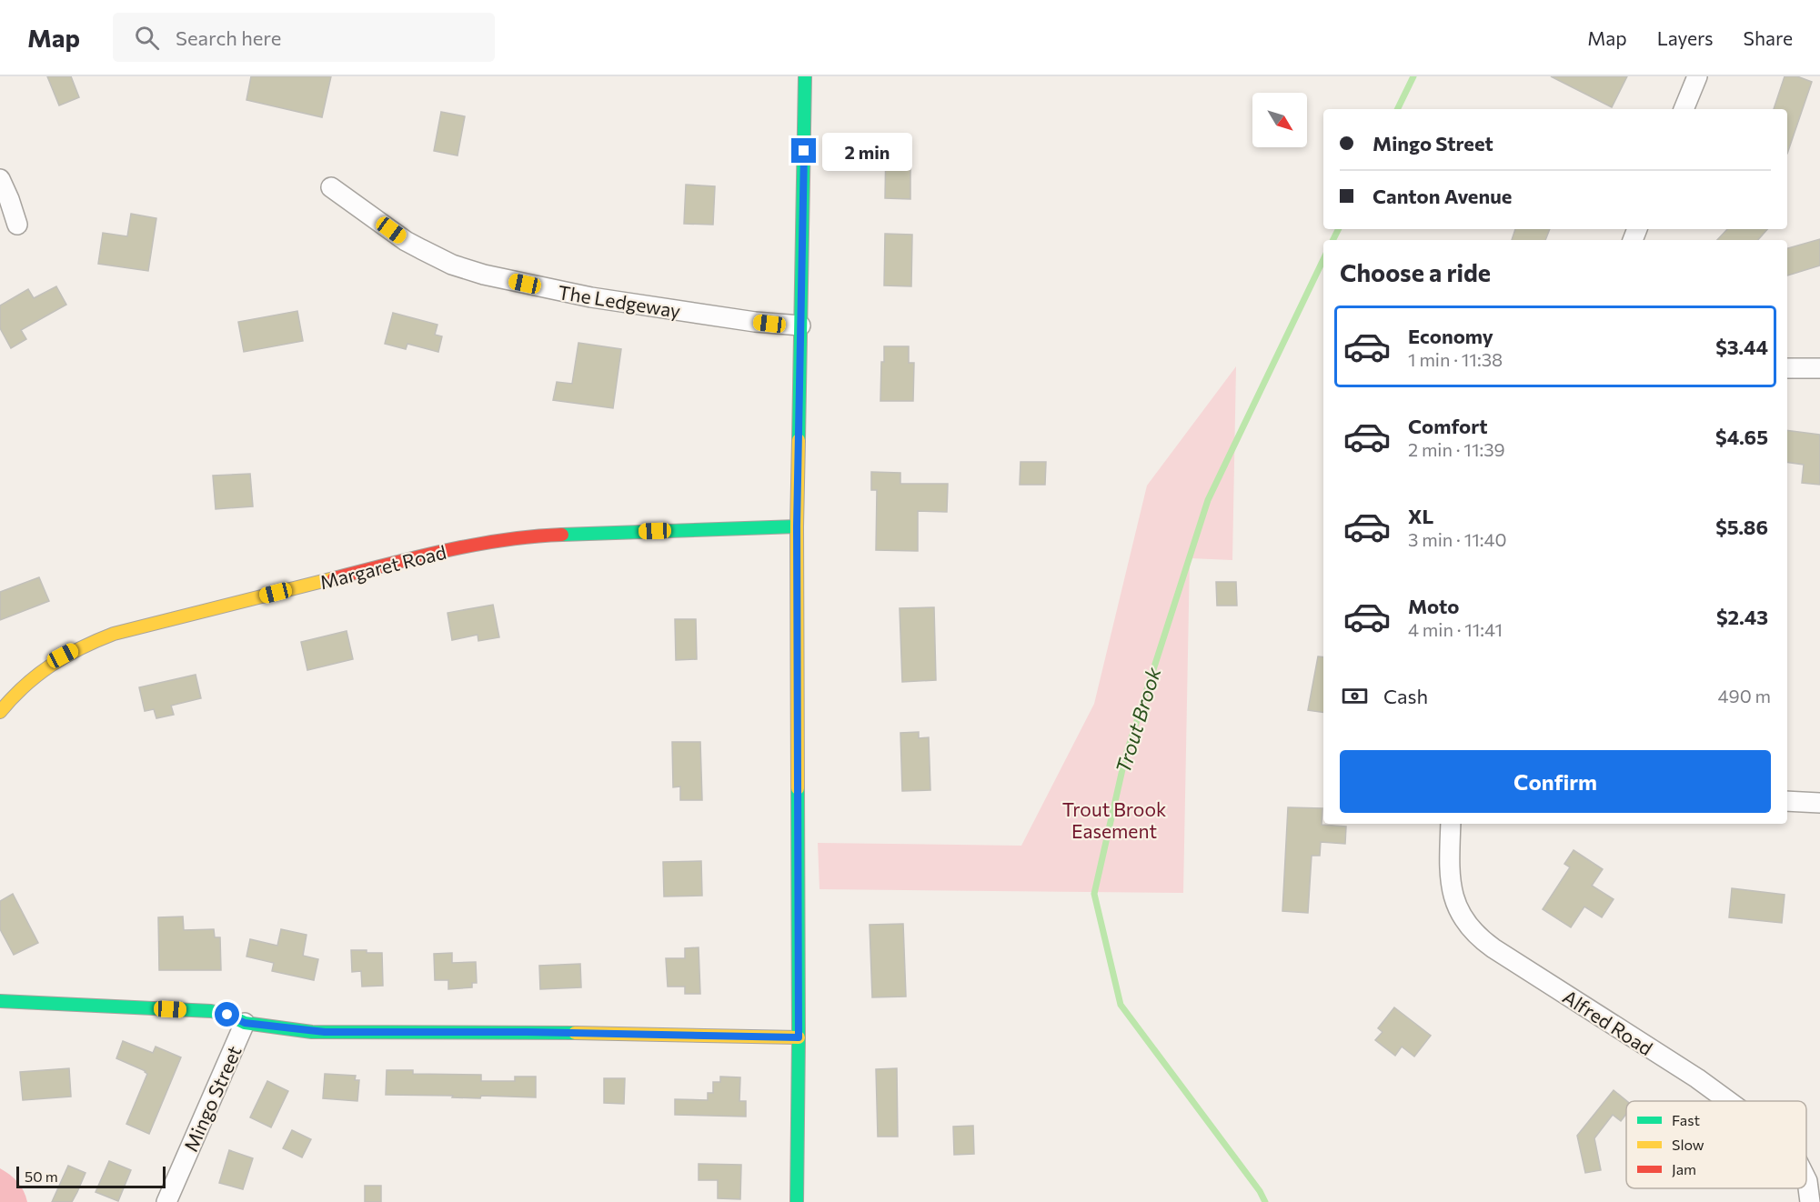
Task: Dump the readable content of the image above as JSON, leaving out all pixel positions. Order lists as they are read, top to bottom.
{
  "streets": {
    "street": [
      "The Ledgeway",
      "Margaret Road",
      "Alfred Road",
      "Mingo Street"
    ]
  },
  "water": ["Trout Brook"],
  "parks": ["Trout Brook Easement"],
  "legend": ["Fast", "Slow", "Jam"],
  "scale_bar": "50 m",
  "north": "bottom right",
  "page": {
    "header": "Map",
    "search": "Search here",
    "nav": ["Map", "Layers", "Share"],
    "banner": ["Mingo Street", "Canton Avenue"],
    "bubble": "2 min",
    "heading": "Choose a ride",
    "list": [
      {
        "name": "Economy",
        "note": "1 min · 11:38",
        "value": "$3.44"
      },
      {
        "name": "Comfort",
        "note": "2 min · 11:39",
        "value": "$4.65"
      },
      {
        "name": "XL",
        "note": "3 min · 11:40",
        "value": "$5.86"
      },
      {
        "name": "Moto",
        "note": "4 min · 11:41",
        "value": "$2.43"
      }
    ],
    "pay": ["Cash", "490 m"],
    "buttons": "Confirm",
    "scale": "50 m"
  }
}
